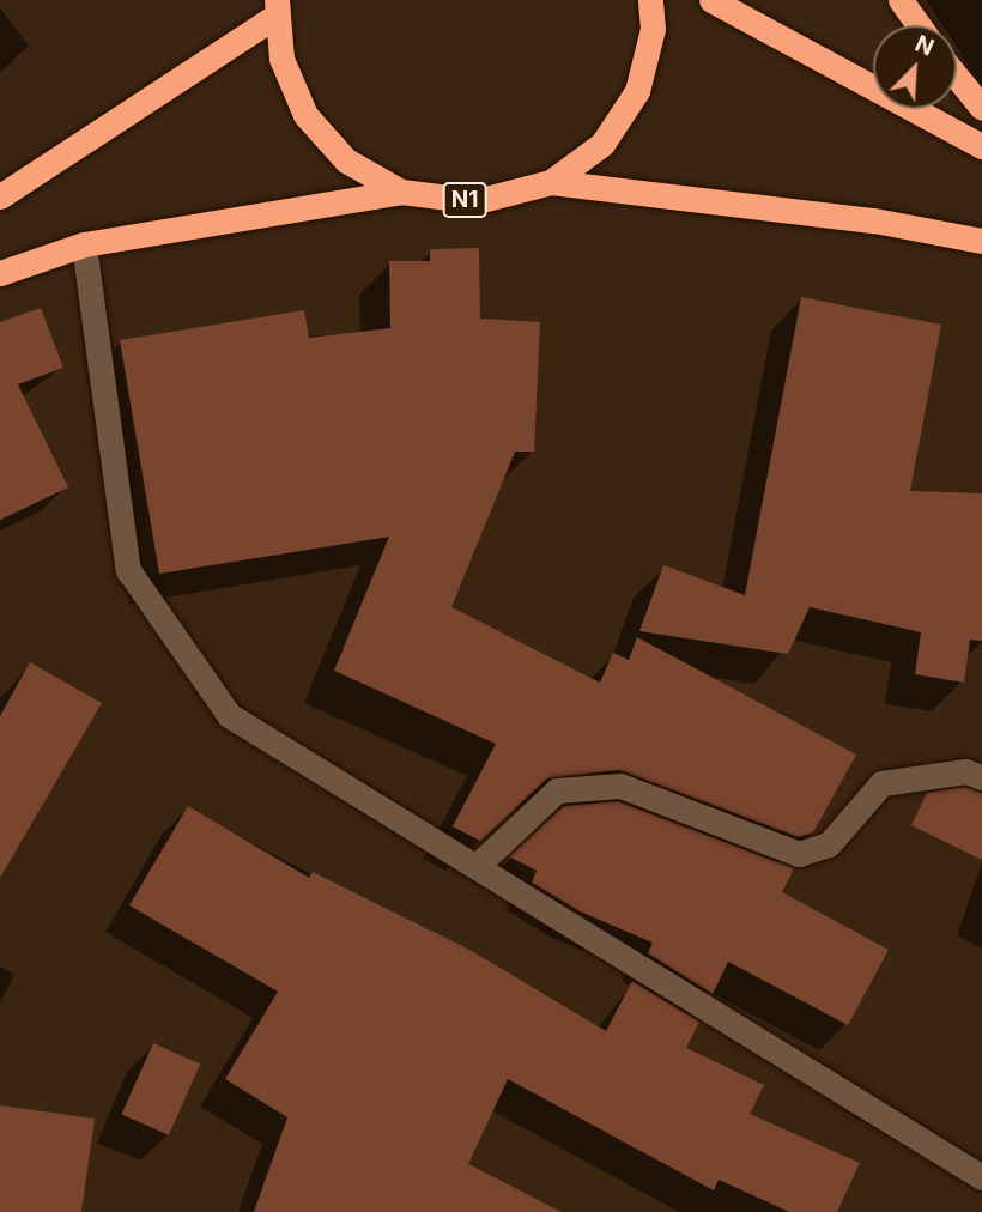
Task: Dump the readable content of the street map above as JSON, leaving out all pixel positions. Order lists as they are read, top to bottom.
{
  "streets": {
    "highway": ["N1"]
  },
  "north": "top right"
}
